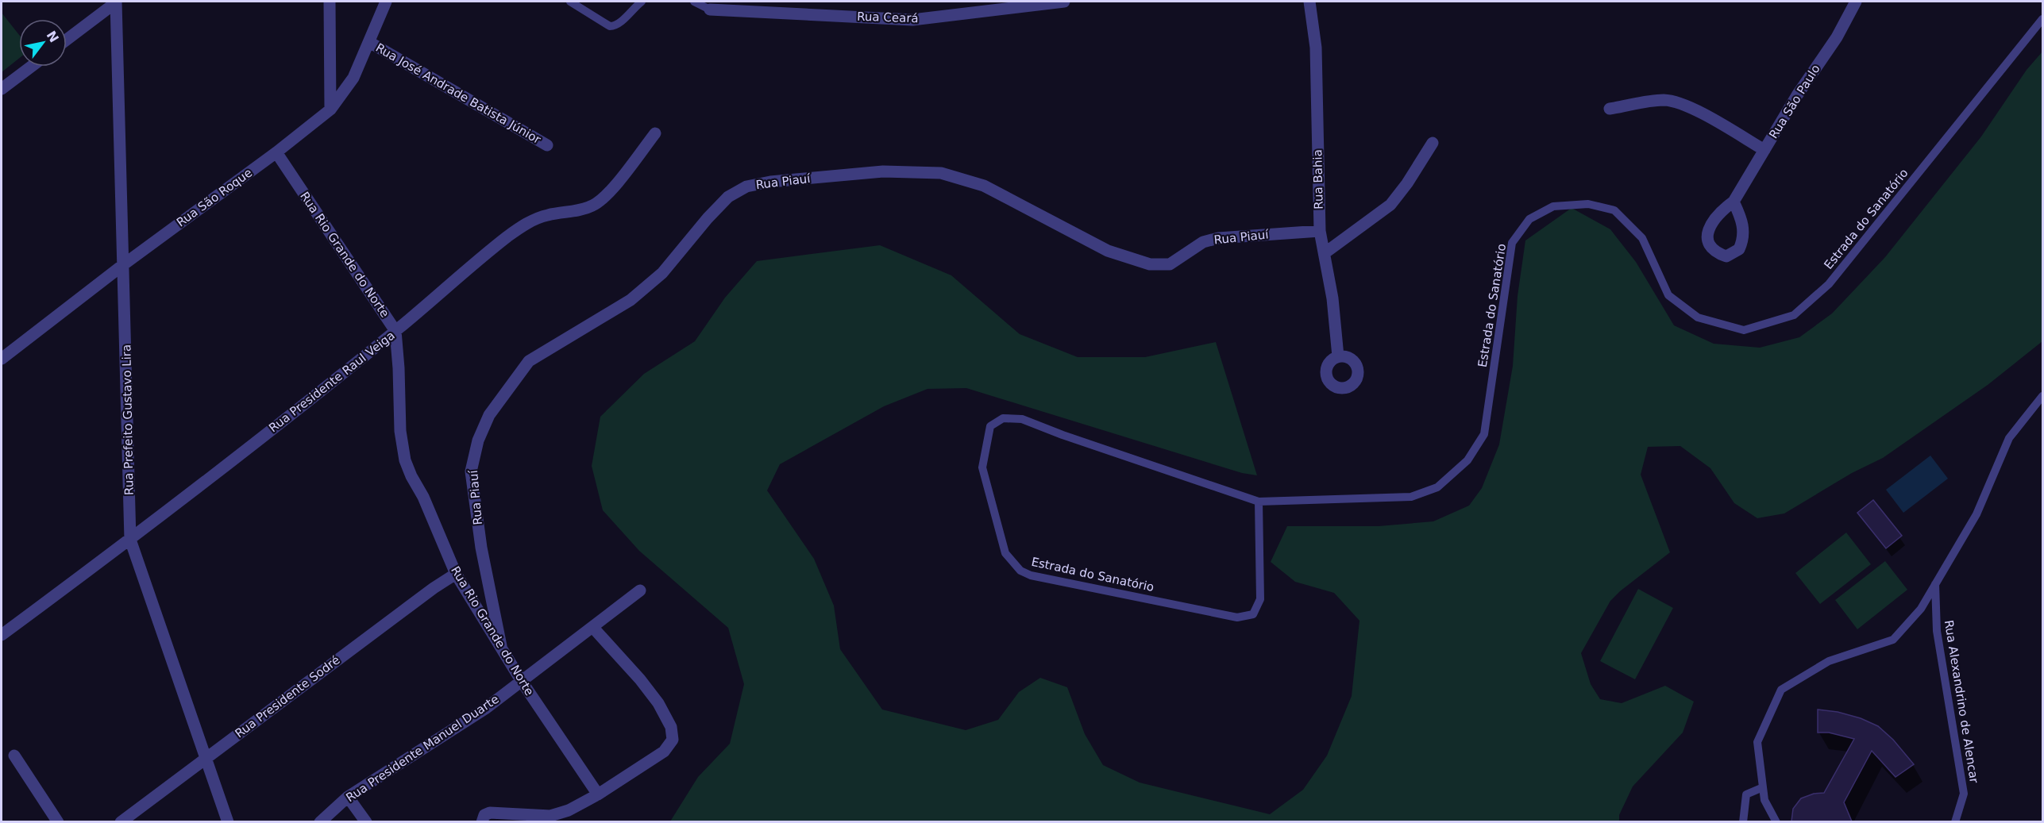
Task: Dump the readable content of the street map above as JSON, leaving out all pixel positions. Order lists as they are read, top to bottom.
{
  "streets": {
    "street": [
      "Rua Ceará",
      "Rua José Andrade Batista Júnior",
      "Rua São Paulo",
      "Rua Bahia",
      "Rua Piauí",
      "Rua São Roque",
      "Rua Rio Grande do Norte",
      "Rua Presidente Raul Veiga",
      "Rua Prefeito Gustavo Lira",
      "Rua Presidente Sodré",
      "Rua Presidente Manuel Duarte"
    ],
    "lane": ["Estrada do Sanatório", "Rua Alexandrino de Alencar"]
  },
  "crossings": [
    ["Rua José Andrade Batista Júnior", "Rua São Roque"],
    ["Rua Bahia", "Rua Piauí"],
    ["Rua Piauí", "Rua Rio Grande do Norte"],
    ["Rua São Roque", "Rua Rio Grande do Norte"],
    ["Rua São Roque", "Rua Prefeito Gustavo Lira"],
    ["Rua Rio Grande do Norte", "Rua Presidente Raul Veiga"],
    ["Rua Rio Grande do Norte", "Rua Presidente Sodré"],
    ["Rua Rio Grande do Norte", "Rua Presidente Manuel Duarte"],
    ["Rua Presidente Raul Veiga", "Rua Prefeito Gustavo Lira"],
    ["Rua Prefeito Gustavo Lira", "Rua Presidente Sodré"]
  ],
  "north": "top right"
}
